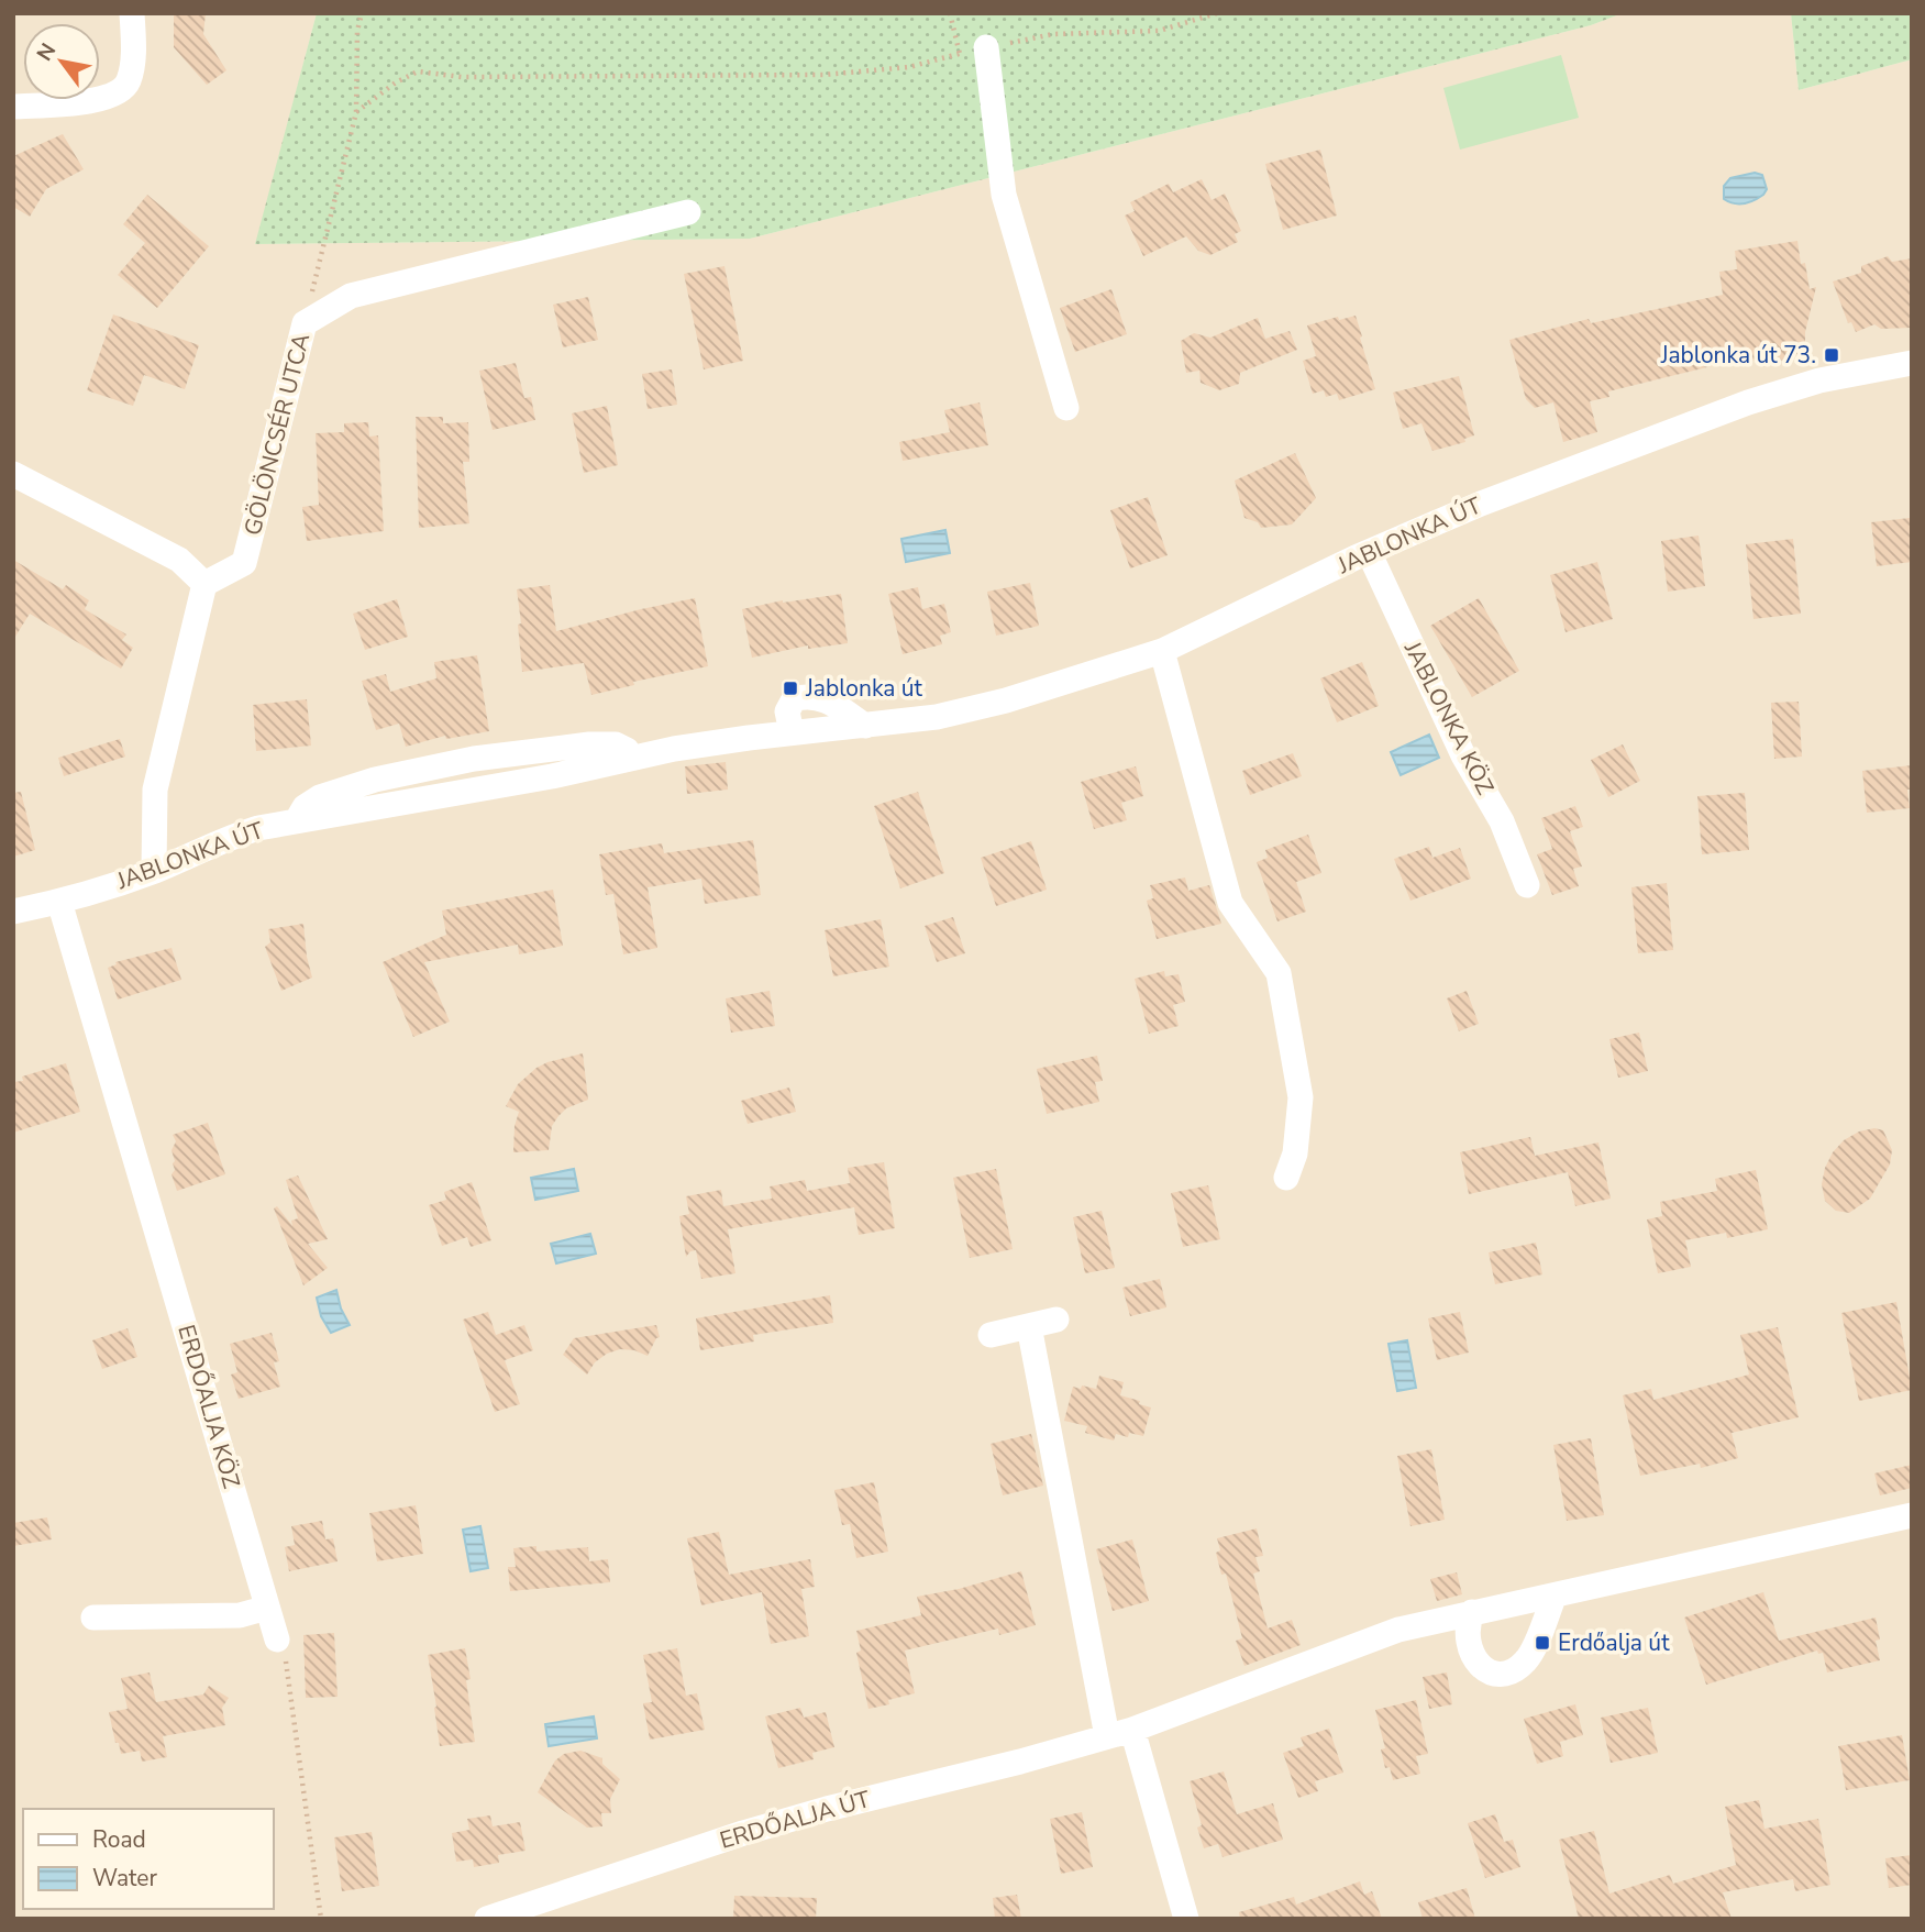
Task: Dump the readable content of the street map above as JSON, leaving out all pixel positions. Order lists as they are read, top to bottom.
{
  "streets": {
    "street": [
      "GÖLÖNCSÉR UTCA",
      "JABLONKA ÚT",
      "JABLONKA KÖZ",
      "ERDŐALJA KÖZ",
      "ERDŐALJA ÚT"
    ]
  },
  "crossings": [
    ["JABLONKA ÚT", "JABLONKA KÖZ"],
    ["JABLONKA ÚT", "ERDŐALJA KÖZ"]
  ],
  "places": {
    "transit": ["Jablonka út 73.", "Jablonka út", "Erdőalja út"]
  },
  "legend": ["Road", "Water"],
  "north": "top left"
}
